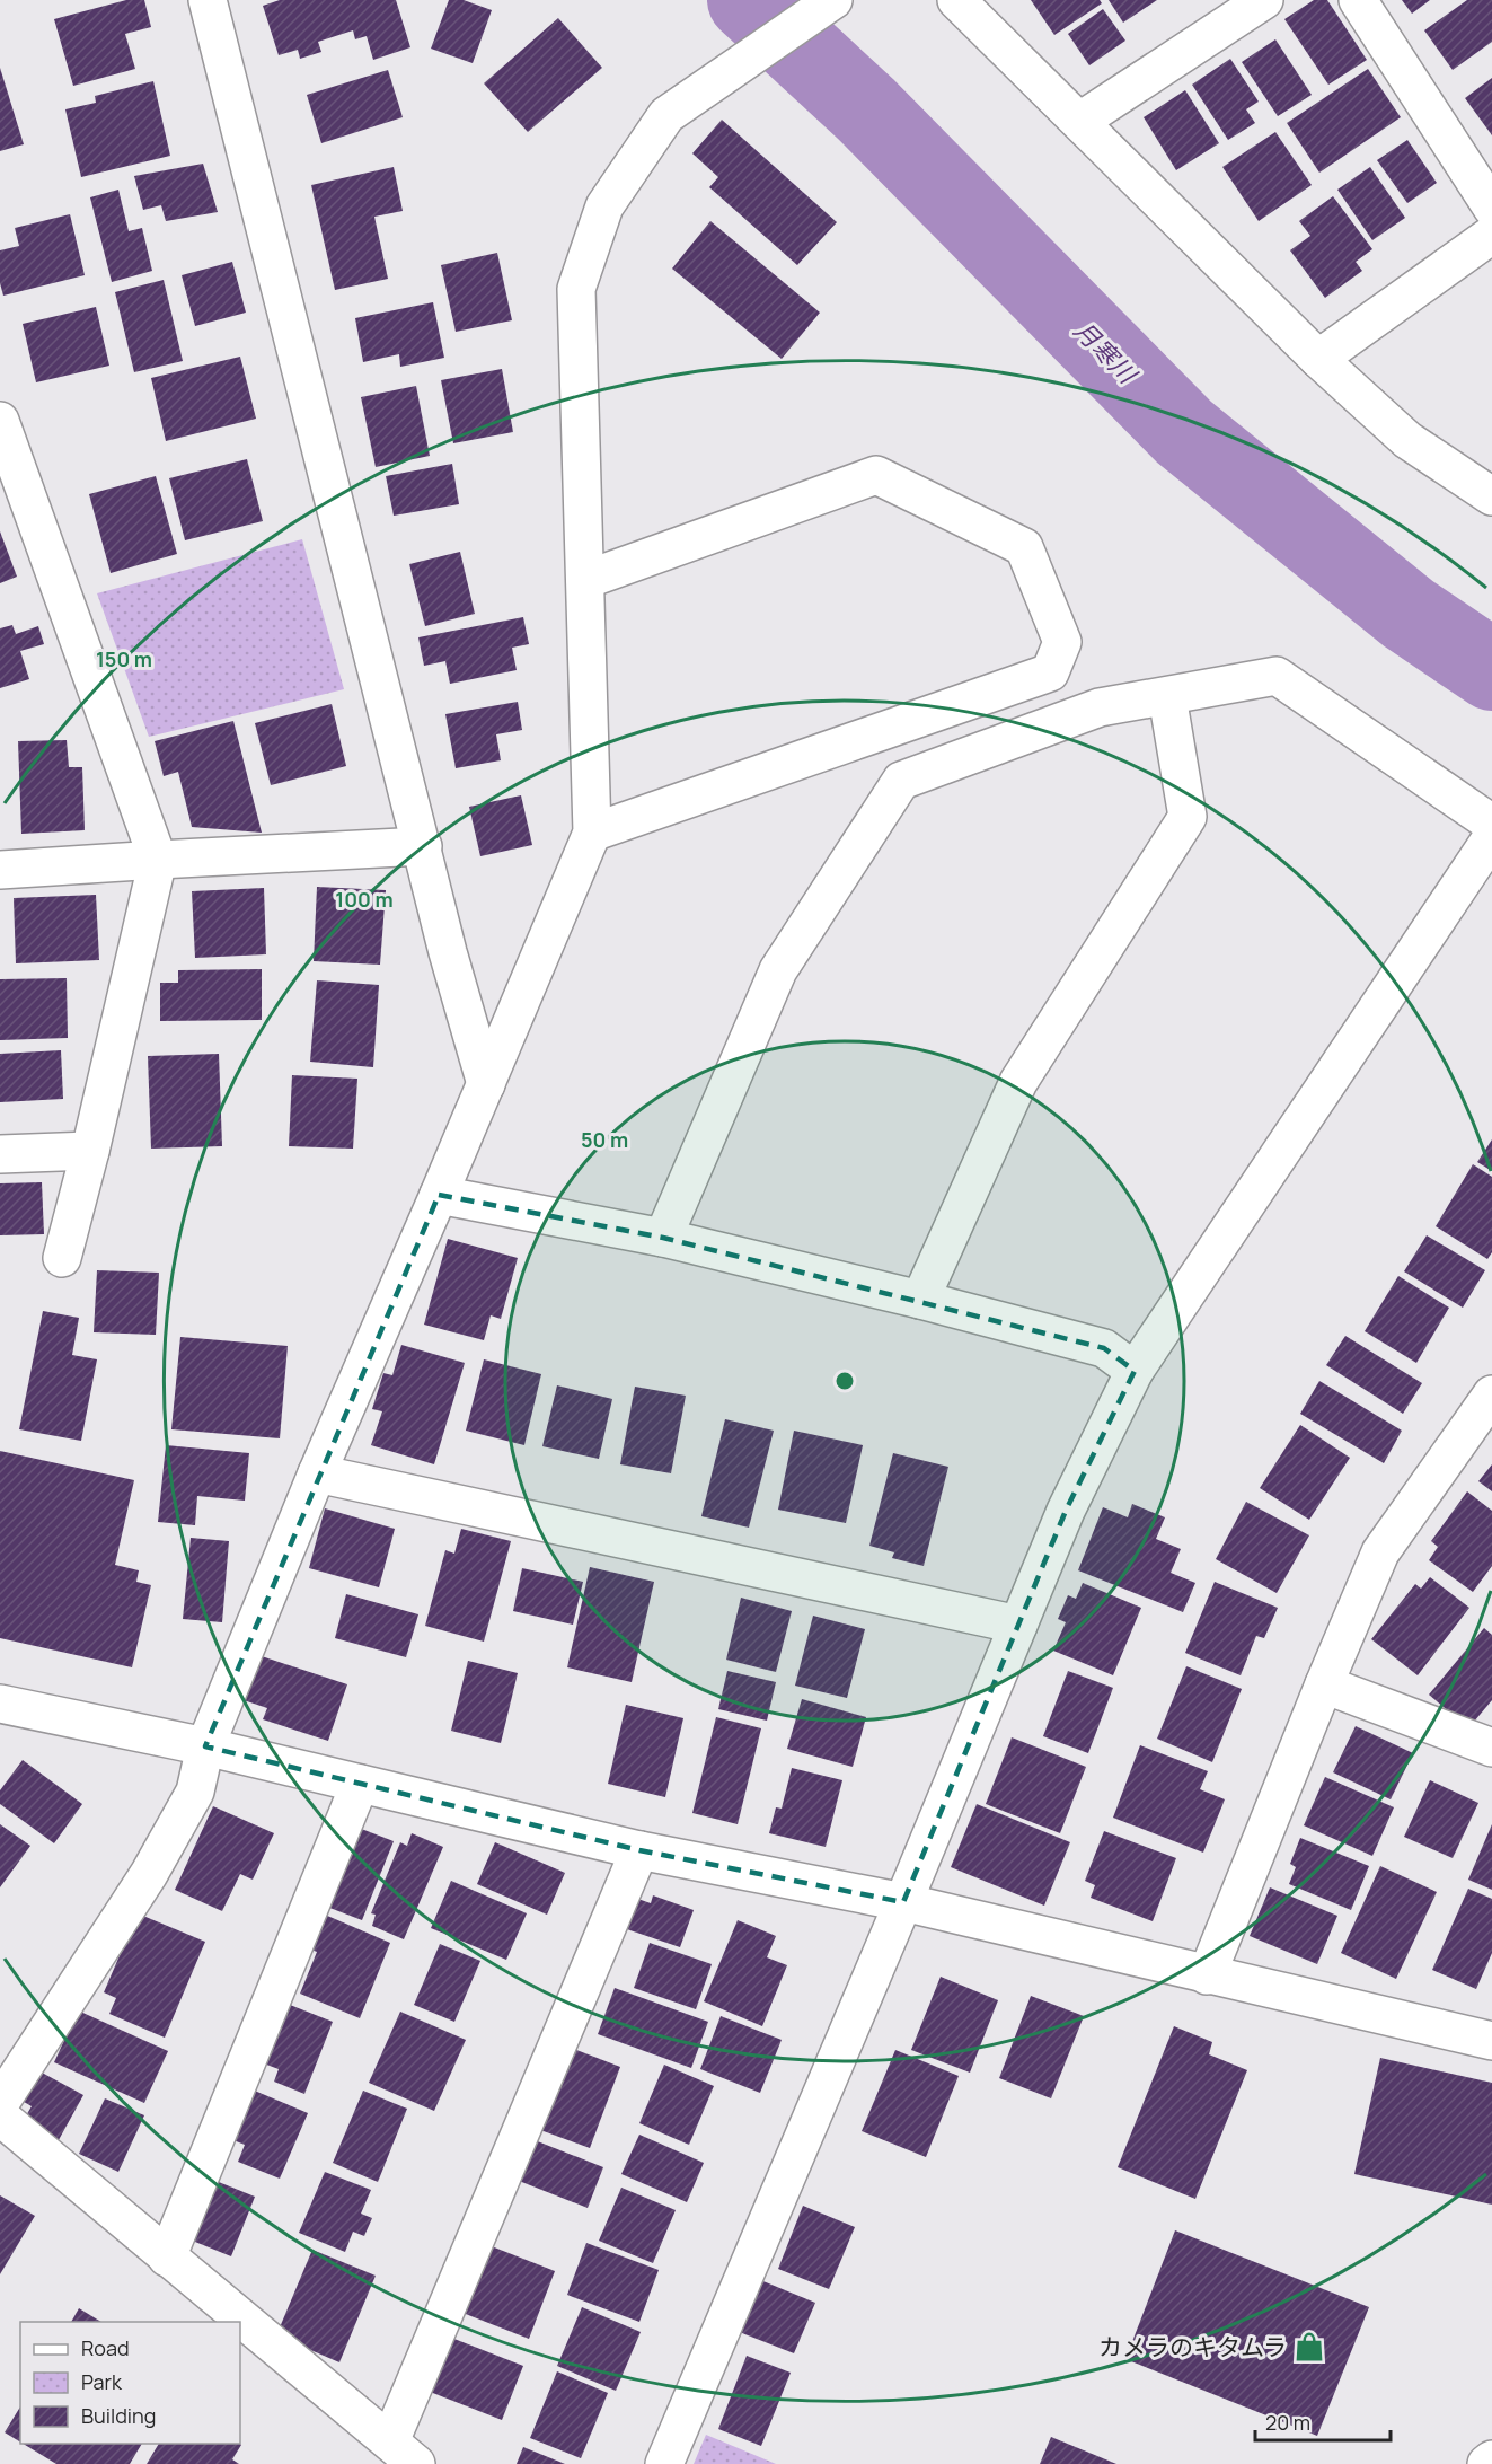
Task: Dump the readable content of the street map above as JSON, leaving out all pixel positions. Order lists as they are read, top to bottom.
{
  "water": ["月寒川"],
  "places": {
    "shop": ["カメラのキタムラ"]
  },
  "legend": ["Road", "Park", "Building"],
  "scale_bar": "20 m",
  "rings": ["150 m", "100 m", "50 m"]
}
